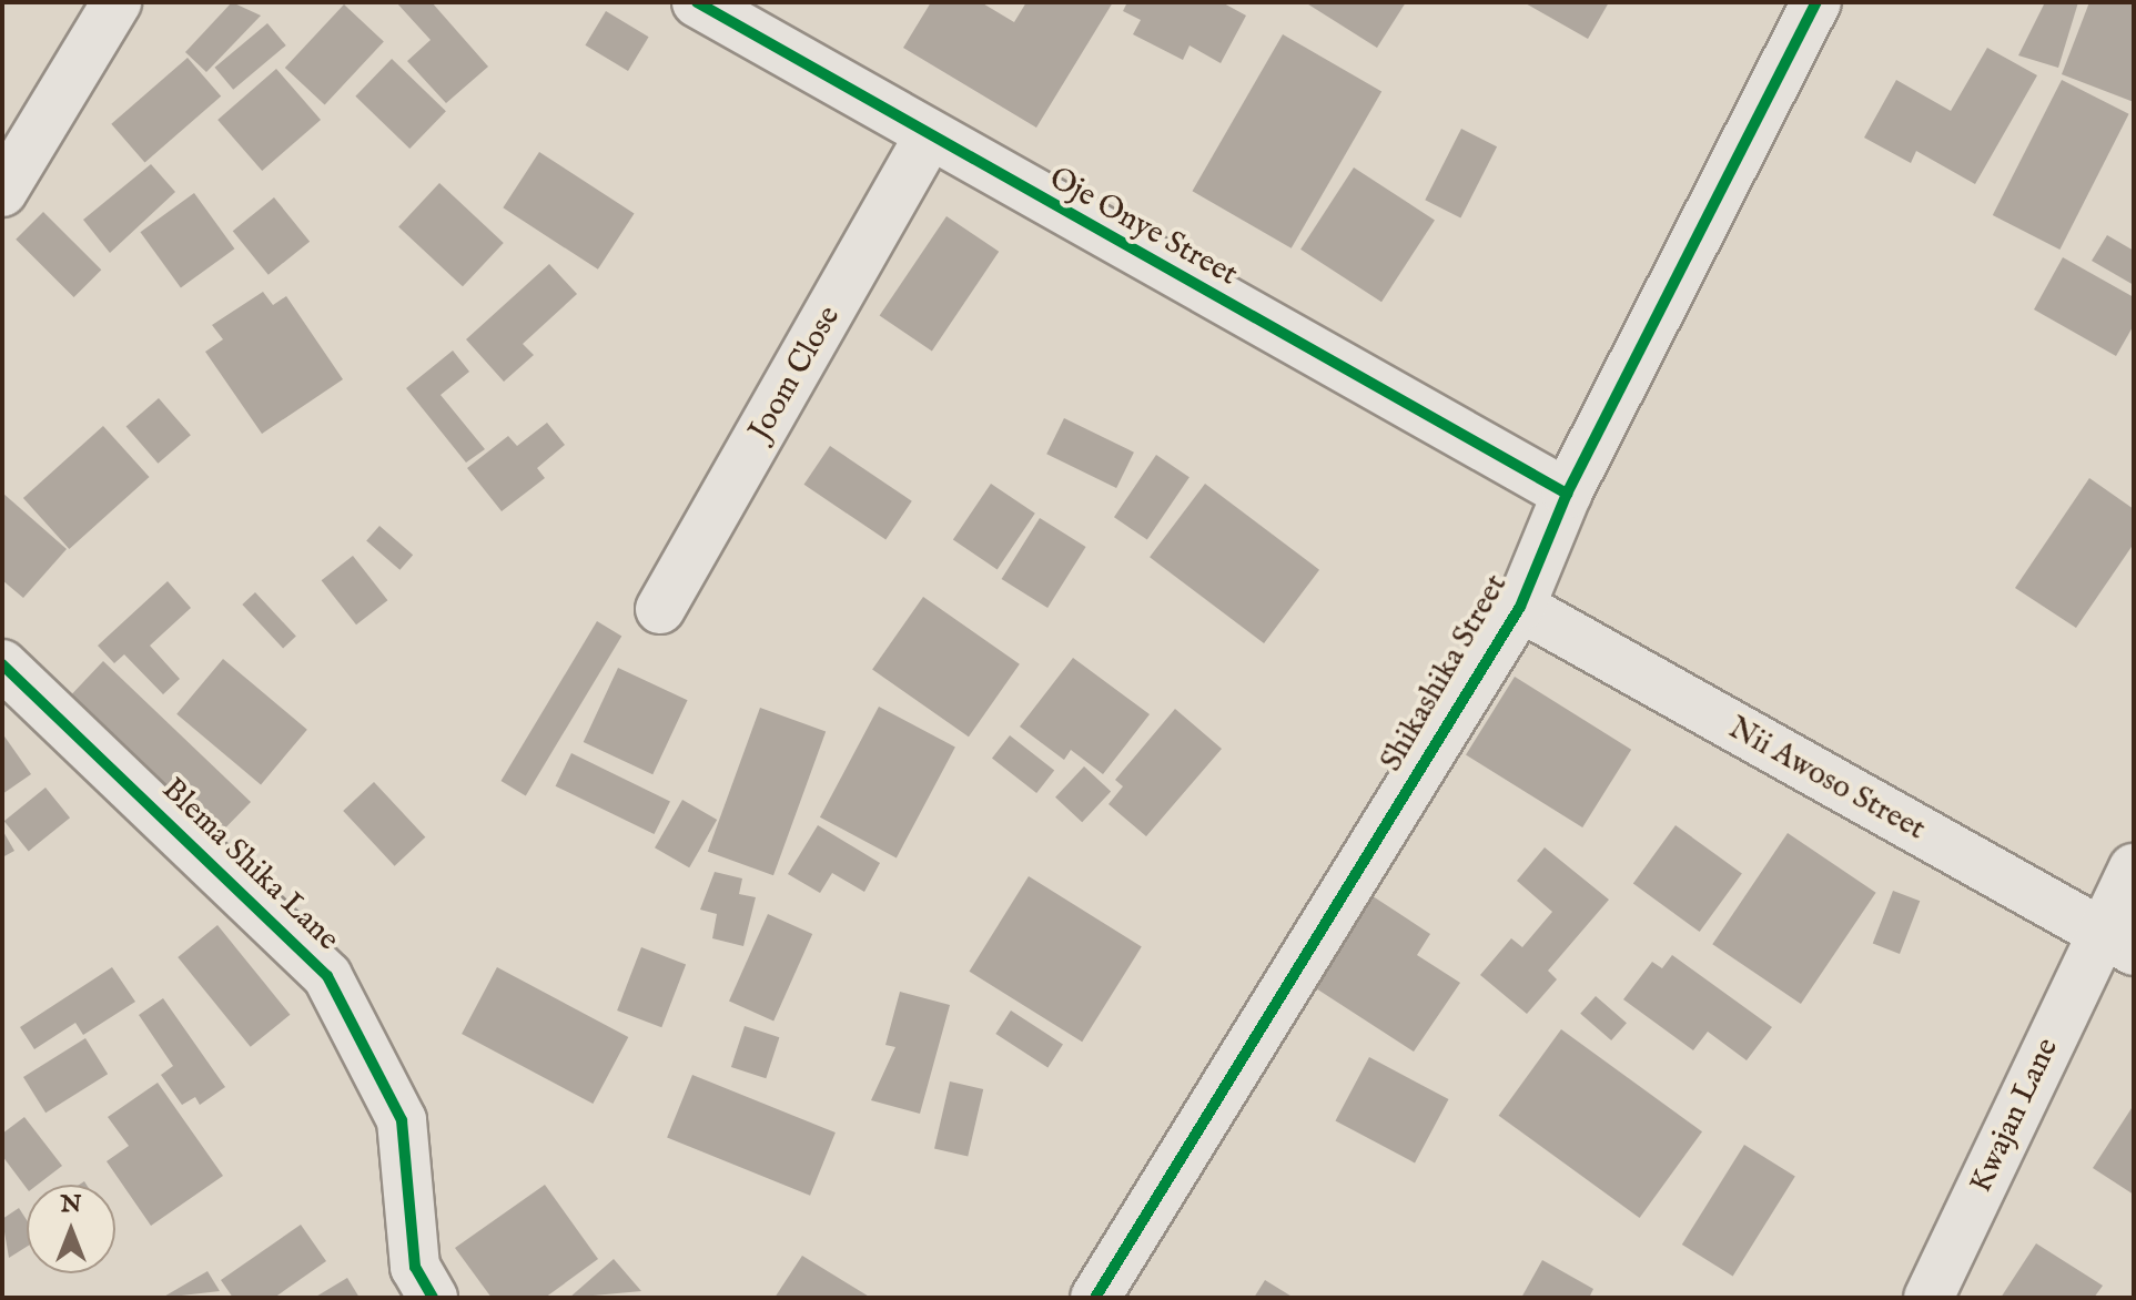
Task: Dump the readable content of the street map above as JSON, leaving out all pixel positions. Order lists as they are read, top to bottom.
{
  "streets": {
    "street": [
      "Oje Onye Street",
      "Joom Close",
      "Shikashika Street",
      "Nii Awoso Street",
      "Blema Shika Lane",
      "Kwajan Lane"
    ]
  },
  "crossings": [
    ["Oje Onye Street", "Joom Close"],
    ["Oje Onye Street", "Shikashika Street"],
    ["Shikashika Street", "Nii Awoso Street"],
    ["Nii Awoso Street", "Kwajan Lane"]
  ],
  "north": "top"
}
